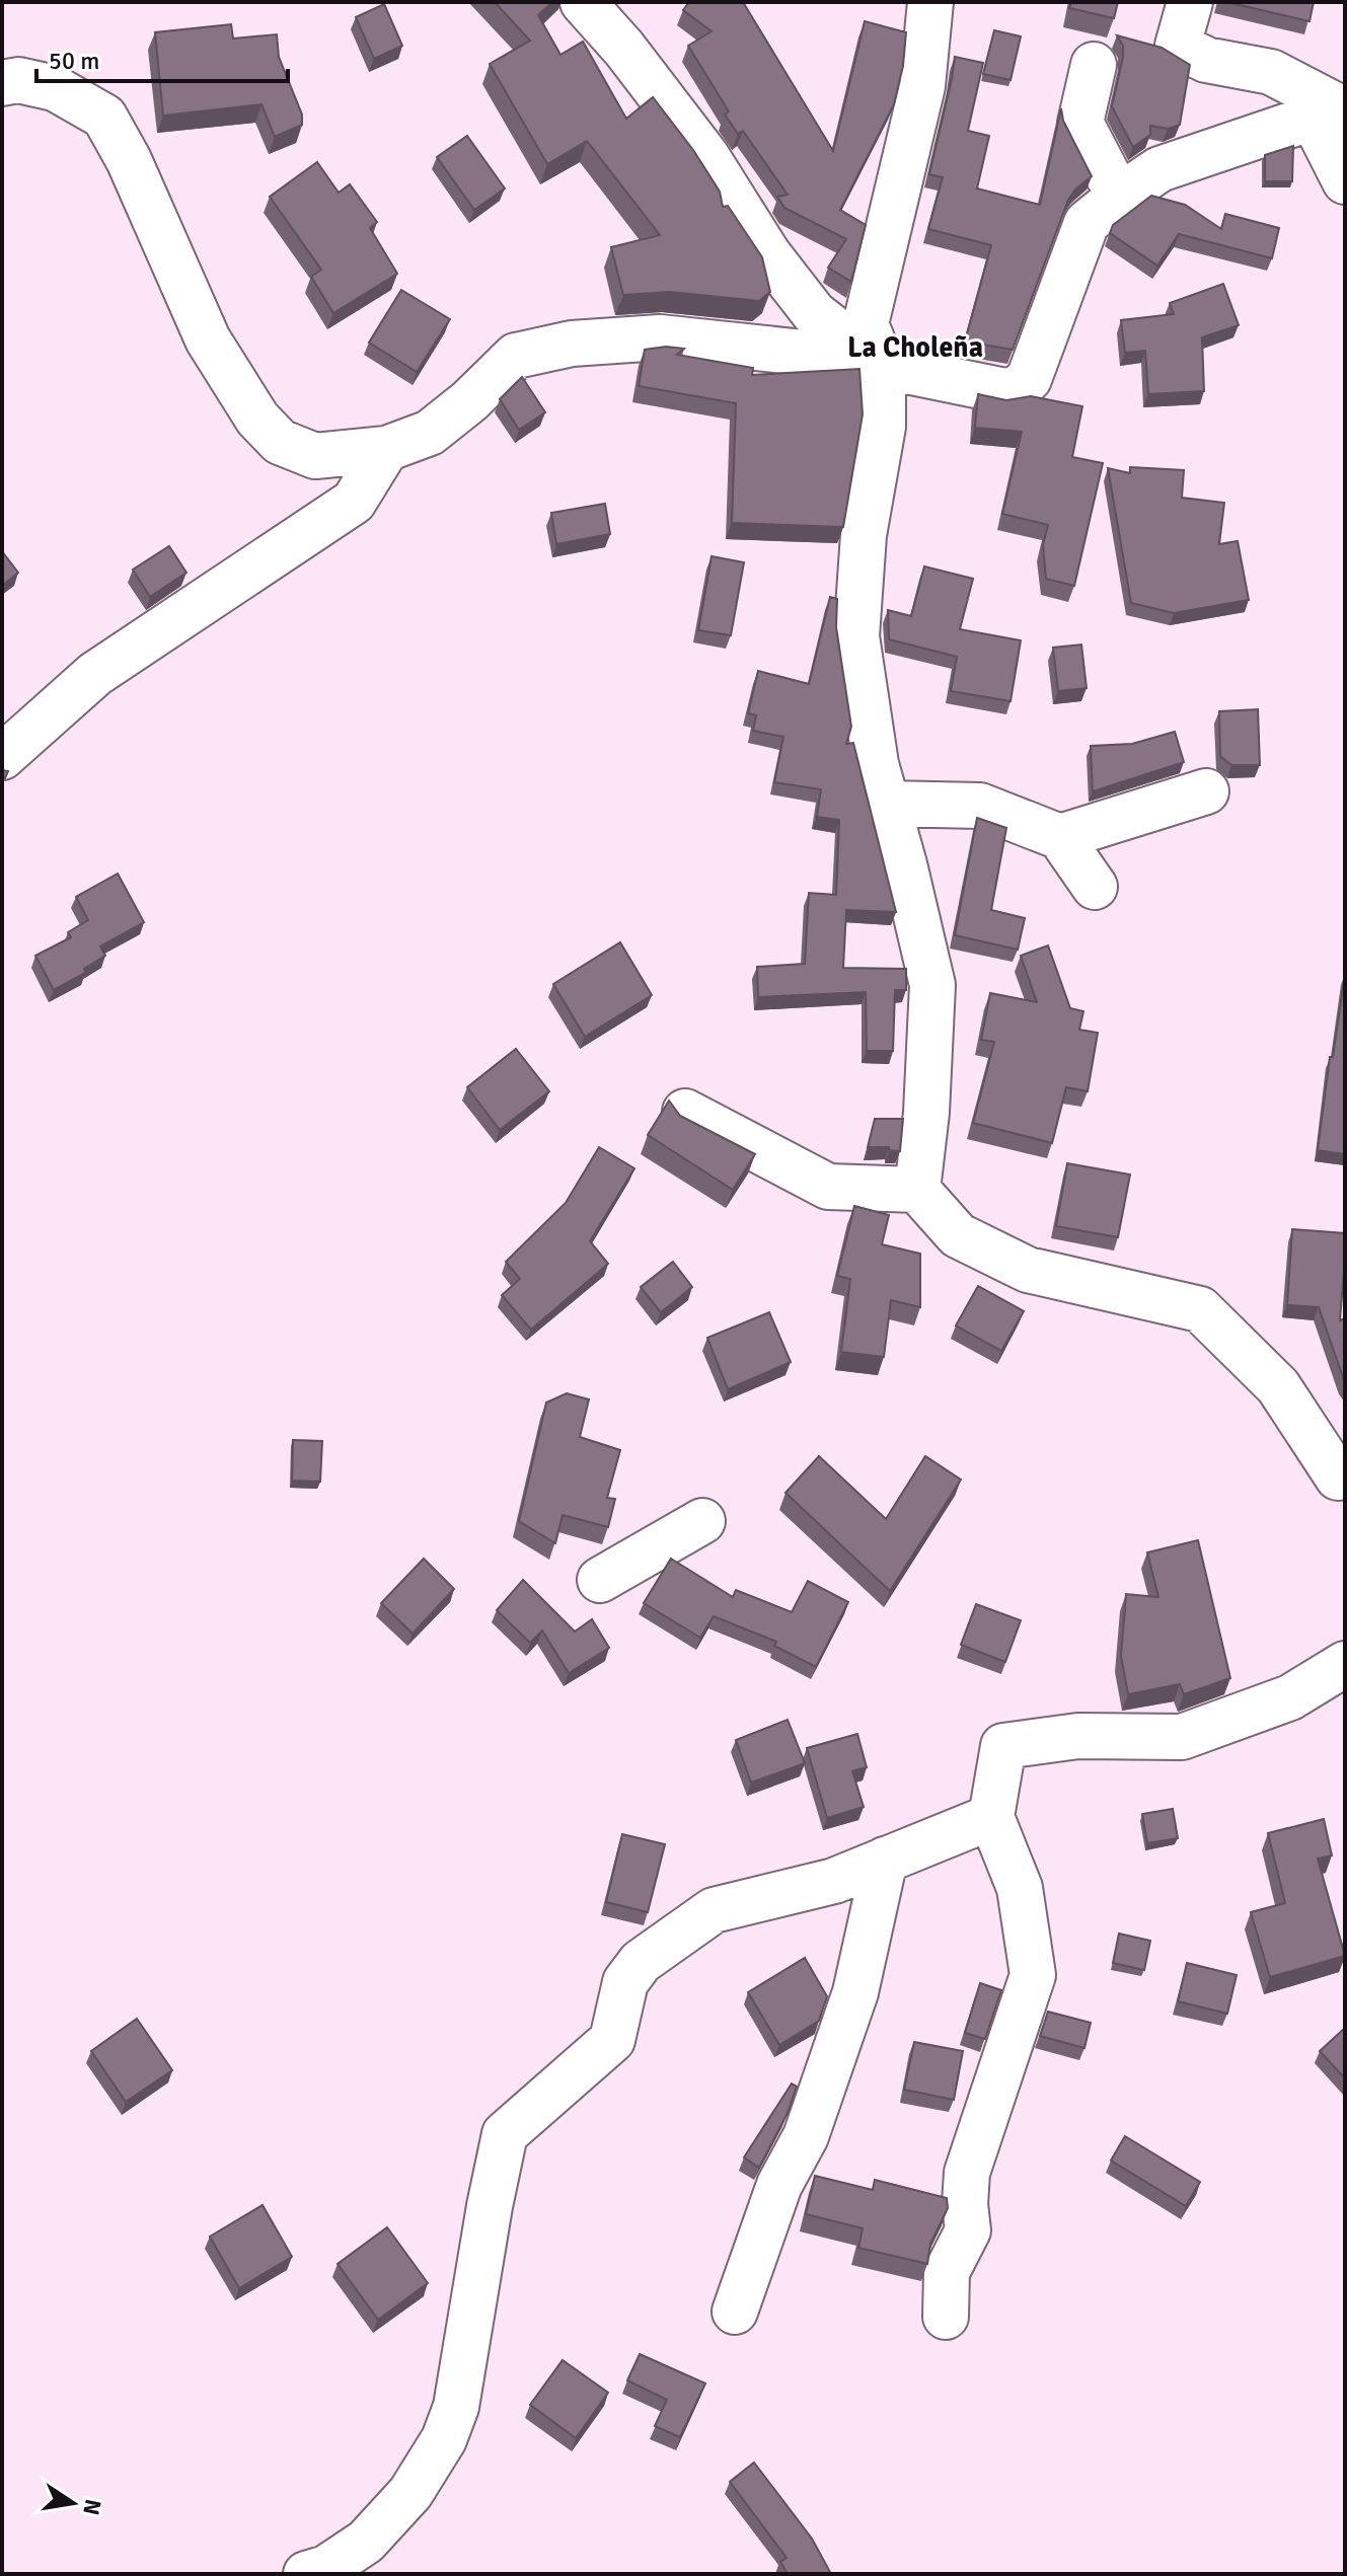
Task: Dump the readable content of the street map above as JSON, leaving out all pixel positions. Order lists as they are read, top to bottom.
{
  "districts": ["La Choleña"],
  "scale_bar": "50 m",
  "north": "right"
}
